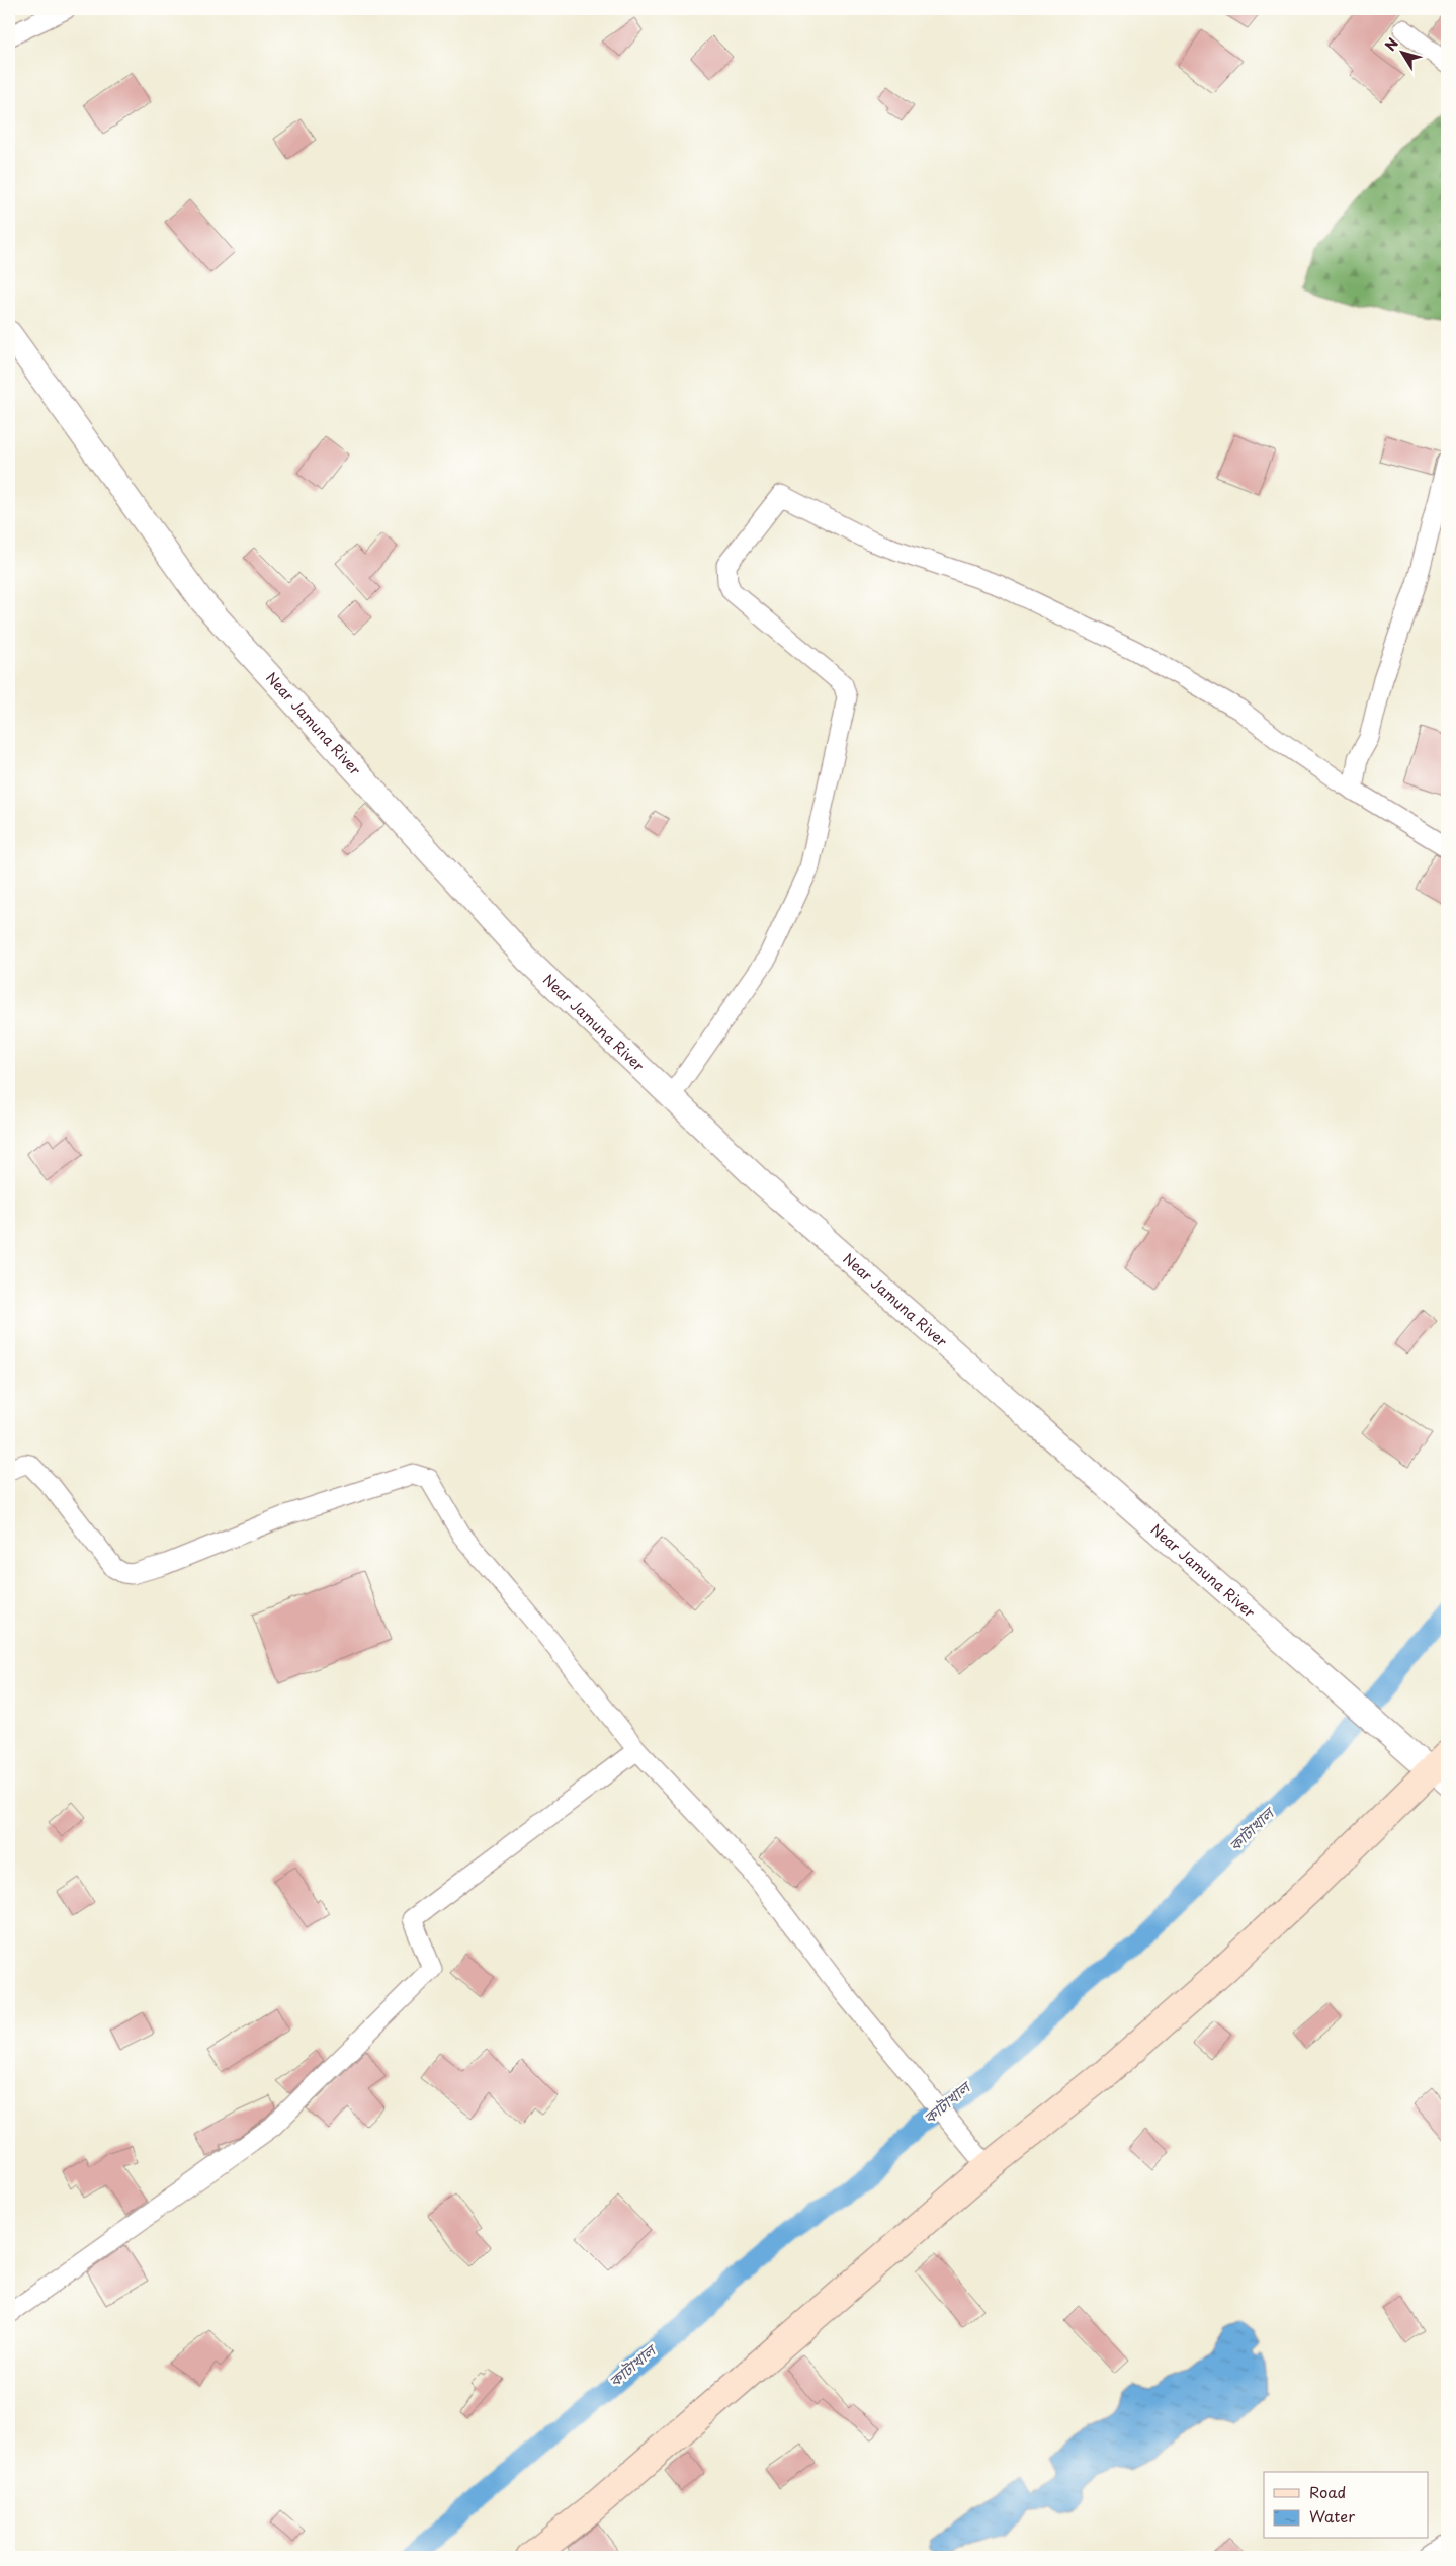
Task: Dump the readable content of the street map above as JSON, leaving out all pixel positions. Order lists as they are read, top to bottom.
{
  "streets": {
    "street": ["Near Jamuna River"]
  },
  "water": ["কাটাখাল"],
  "legend": ["Road", "Water"],
  "north": "top left"
}
